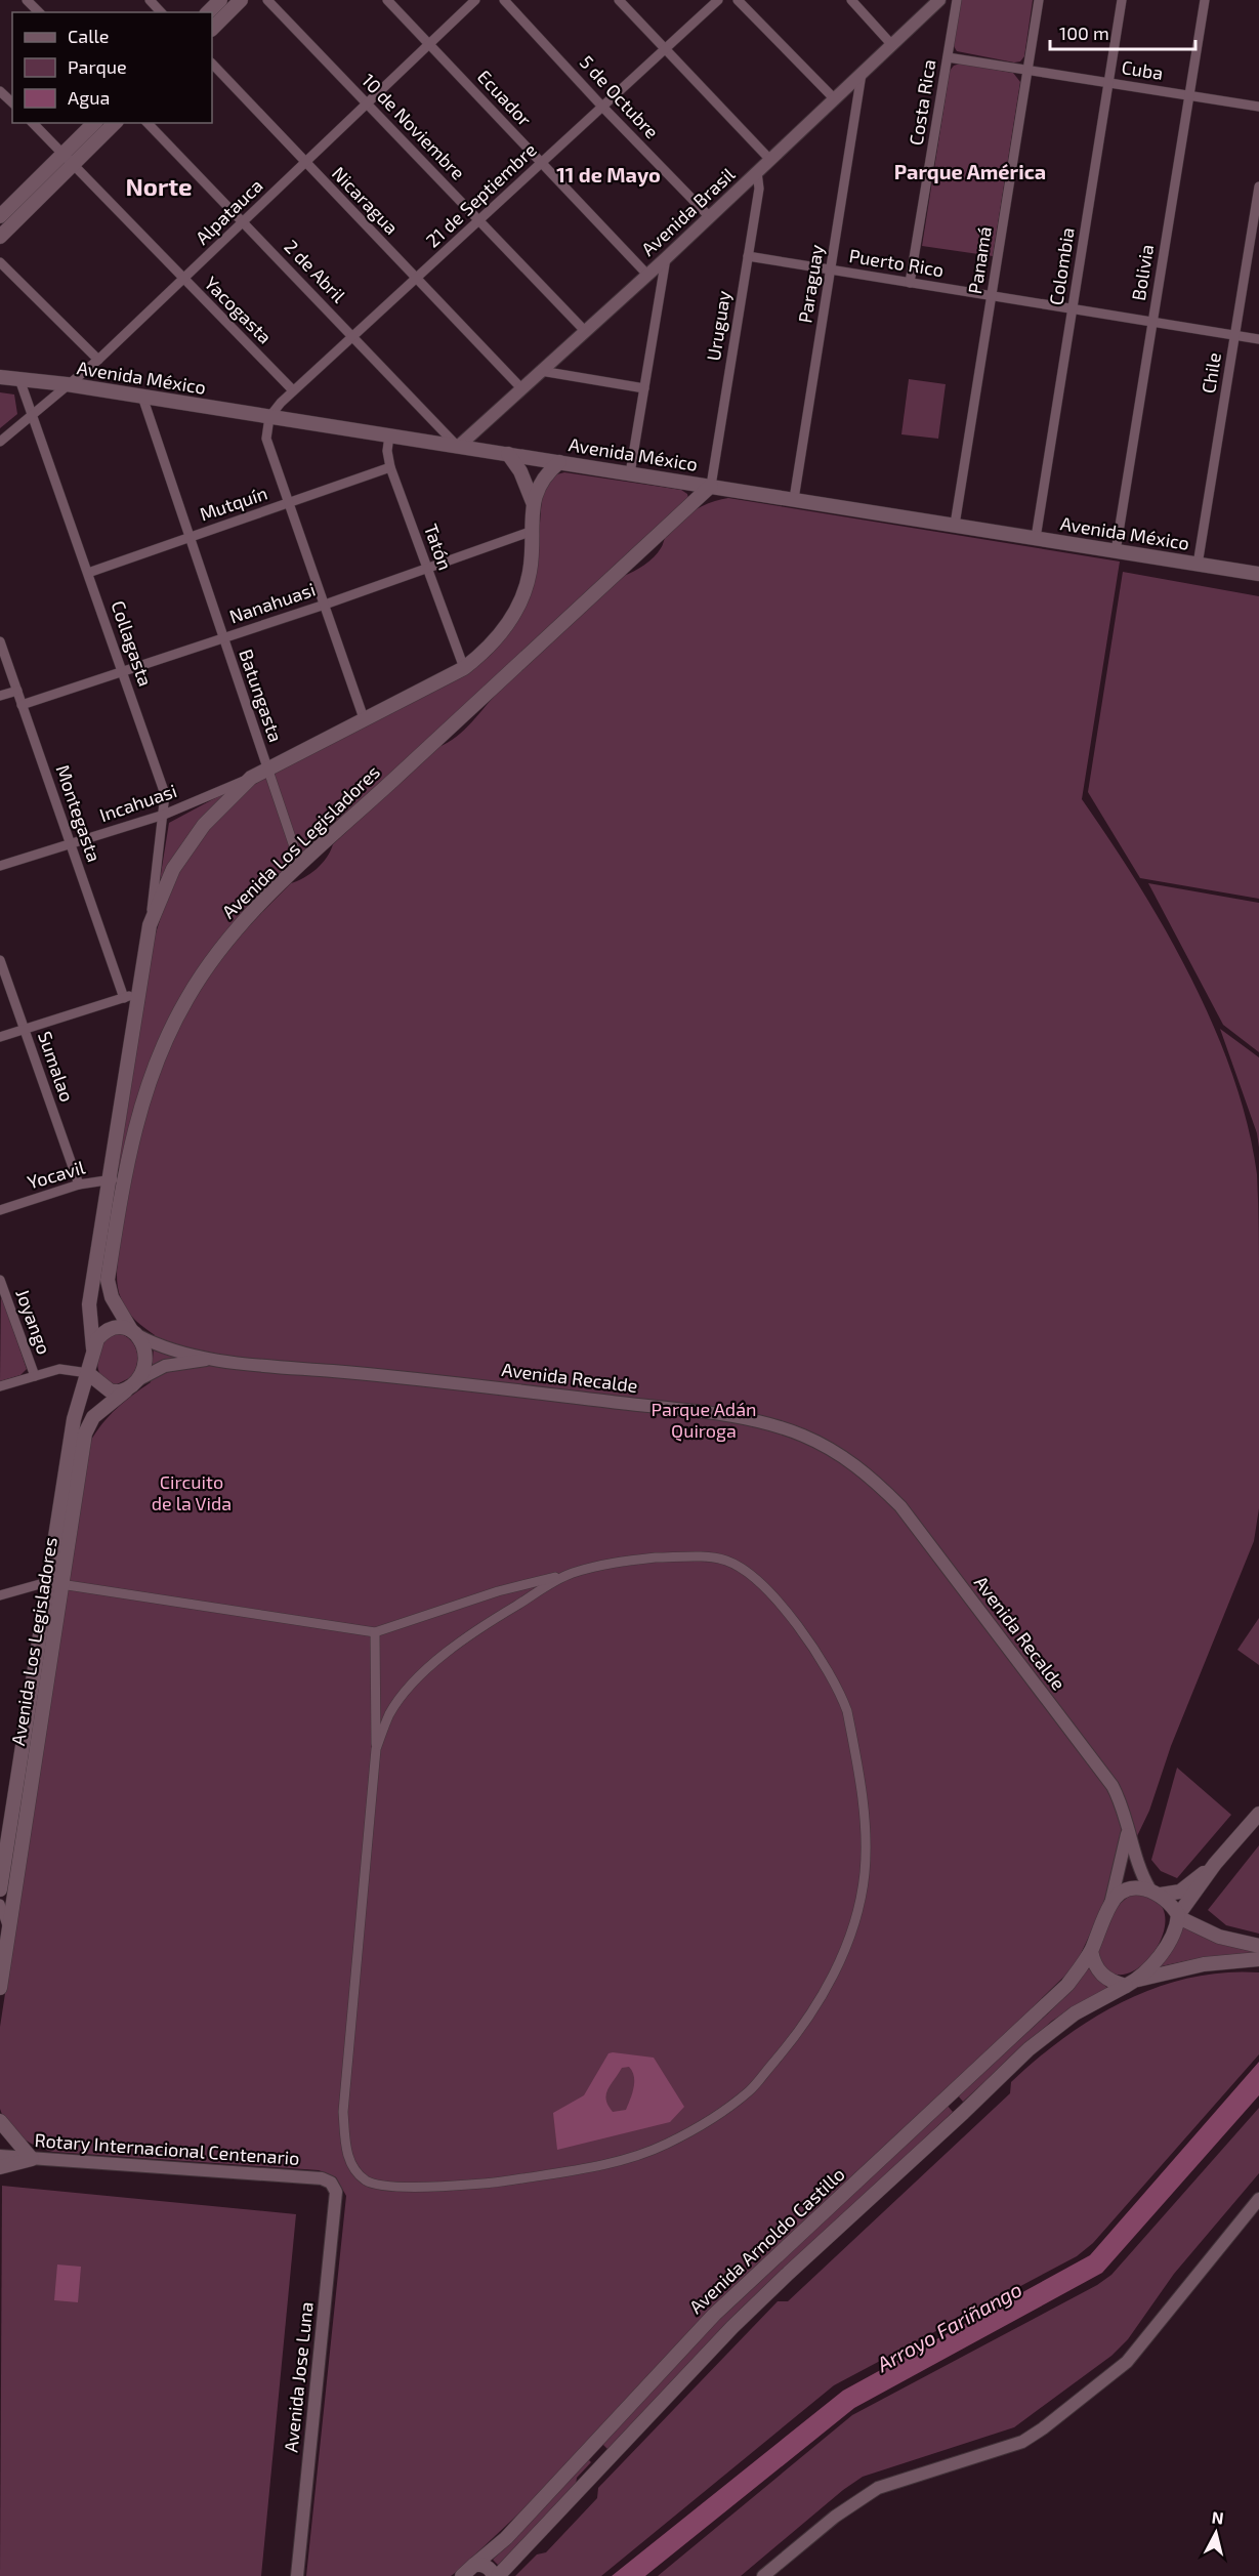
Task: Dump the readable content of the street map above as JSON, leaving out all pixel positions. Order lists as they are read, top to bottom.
{
  "streets": {
    "main road": ["Avenida México", "Avenida Los Legisladores", "Avenida Arnoldo Castillo"],
    "street": [
      "Cuba",
      "5 de Octubre",
      "Ecuador",
      "Costa Rica",
      "10 de Noviembre",
      "21 de Septiembre",
      "Nicaragua",
      "Alpatauca",
      "Avenida Brasil",
      "Panamá",
      "Puerto Rico",
      "Colombia",
      "2 de Abril",
      "Bolivia",
      "Paraguay",
      "Yacogasta",
      "Uruguay",
      "Chile",
      "Mutquín",
      "Tatón",
      "Nanahuasi",
      "Collagasta",
      "Batungasta",
      "Incahuasi",
      "Montegasta",
      "Sumalao",
      "Yocavil",
      "Joyango",
      "Avenida Recalde",
      "Rotary Internacional Centenario",
      "Avenida Jose Luna"
    ]
  },
  "crossings": [
    ["Cuba", "Costa Rica"],
    ["Cuba", "Panamá"],
    ["Cuba", "Colombia"],
    ["Cuba", "Bolivia"],
    ["5 de Octubre", "21 de Septiembre"],
    ["5 de Octubre", "Avenida Brasil"],
    ["Ecuador", "21 de Septiembre"],
    ["Ecuador", "Alpatauca"],
    ["Ecuador", "Avenida Brasil"],
    ["Costa Rica", "Puerto Rico"],
    ["10 de Noviembre", "21 de Septiembre"],
    ["10 de Noviembre", "Alpatauca"],
    ["10 de Noviembre", "Avenida Brasil"],
    ["21 de Septiembre", "Nicaragua"],
    ["21 de Septiembre", "2 de Abril"],
    ["21 de Septiembre", "Yacogasta"],
    ["21 de Septiembre", "Avenida México"],
    ["Nicaragua", "Alpatauca"],
    ["Nicaragua", "Avenida Brasil"],
    ["Alpatauca", "2 de Abril"],
    ["Alpatauca", "Yacogasta"],
    ["Alpatauca", "Avenida México"],
    ["Alpatauca", "Collagasta"],
    ["Avenida Brasil", "2 de Abril"],
    ["Avenida Brasil", "Paraguay"],
    ["Avenida Brasil", "Uruguay"],
    ["Avenida Brasil", "Avenida México"],
    ["Panamá", "Puerto Rico"],
    ["Panamá", "Avenida México"],
    ["Puerto Rico", "Colombia"],
    ["Puerto Rico", "Bolivia"],
    ["Puerto Rico", "Paraguay"],
    ["Puerto Rico", "Uruguay"],
    ["Puerto Rico", "Chile"],
    ["Colombia", "Avenida México"],
    ["2 de Abril", "Avenida México"],
    ["Bolivia", "Avenida México"],
    ["Paraguay", "Avenida México"],
    ["Uruguay", "Avenida México"],
    ["Uruguay", "Avenida Los Legisladores"],
    ["Chile", "Avenida México"],
    ["Avenida México", "Tatón"],
    ["Avenida México", "Collagasta"],
    ["Avenida México", "Batungasta"],
    ["Avenida México", "Avenida Los Legisladores"],
    ["Mutquín", "Tatón"],
    ["Mutquín", "Collagasta"],
    ["Mutquín", "Batungasta"],
    ["Tatón", "Nanahuasi"],
    ["Nanahuasi", "Collagasta"],
    ["Nanahuasi", "Batungasta"],
    ["Nanahuasi", "Montegasta"],
    ["Collagasta", "Incahuasi"],
    ["Batungasta", "Avenida Los Legisladores"],
    ["Incahuasi", "Montegasta"],
    ["Avenida Los Legisladores", "Yocavil"],
    ["Avenida Los Legisladores", "Avenida Recalde"],
    ["Sumalao", "Yocavil"],
    ["Avenida Recalde", "Avenida Arnoldo Castillo"],
    ["Rotary Internacional Centenario", "Avenida Jose Luna"]
  ],
  "districts": ["Parque América", "11 de Mayo", "Norte"],
  "water": ["Arroyo Fariñango"],
  "parks": ["Parque Adán Quiroga", "Circuito de la Vida"],
  "legend": ["Calle", "Parque", "Agua"],
  "scale_bar": "100 m",
  "north": "top"
}
